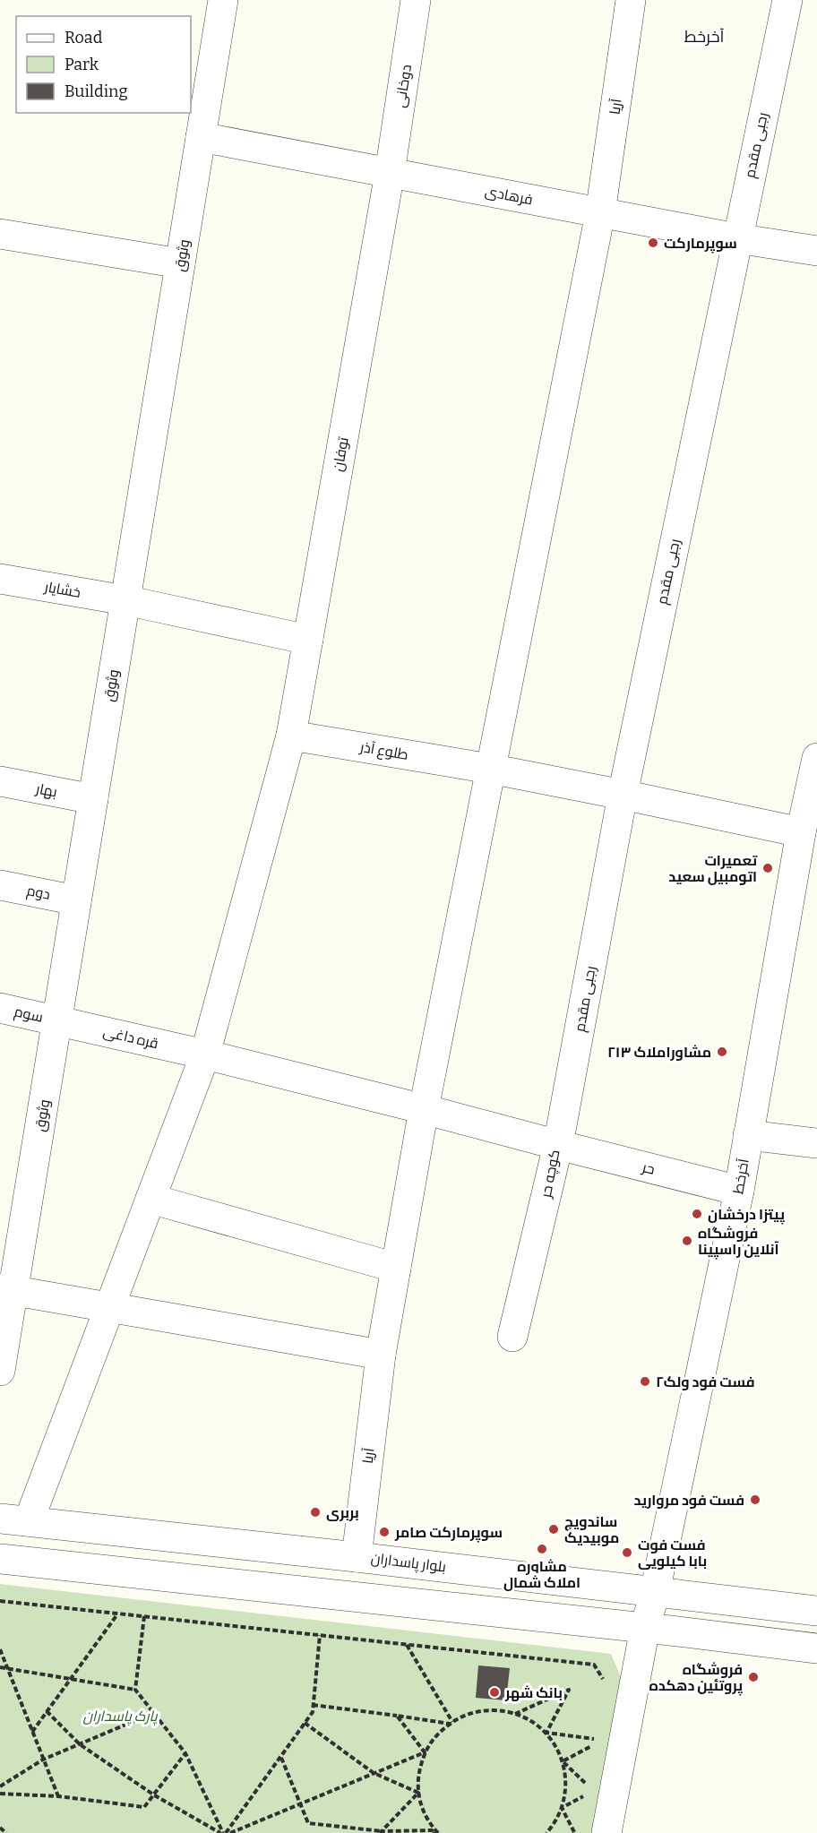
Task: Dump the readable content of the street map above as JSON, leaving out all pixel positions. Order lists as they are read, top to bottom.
{
  "streets": {
    "street": [
      "دوخانی",
      "آریا",
      "رجبی مقدم",
      "فرهادی",
      "وثوق",
      "توفان",
      "خشایار",
      "طلوع آذر",
      "بهار",
      "دوم",
      "سوم",
      "قره داغی",
      "حر",
      "کوچه حر",
      "آخرخط",
      "بلوار پاسداران"
    ]
  },
  "crossings": [
    ["دوخانی", "فرهادی"],
    ["دوخانی", "توفان"],
    ["آریا", "فرهادی"],
    ["آریا", "طلوع آذر"],
    ["آریا", "قره داغی"],
    ["آریا", "کوچه حر"],
    ["آریا", "بلوار پاسداران"],
    ["رجبی مقدم", "فرهادی"],
    ["رجبی مقدم", "طلوع آذر"],
    ["رجبی مقدم", "حر"],
    ["رجبی مقدم", "کوچه حر"],
    ["فرهادی", "وثوق"],
    ["فرهادی", "توفان"],
    ["وثوق", "خشایار"],
    ["وثوق", "بهار"],
    ["وثوق", "دوم"],
    ["وثوق", "سوم"],
    ["وثوق", "قره داغی"],
    ["توفان", "خشایار"],
    ["توفان", "طلوع آذر"],
    ["طلوع آذر", "آخرخط"],
    ["سوم", "قره داغی"],
    ["قره داغی", "کوچه حر"],
    ["حر", "کوچه حر"],
    ["حر", "آخرخط"],
    ["آخرخط", "بلوار پاسداران"]
  ],
  "districts": ["آخرخط"],
  "parks": ["پارک پاسداران"],
  "places": [
    "سوپرمارکت",
    "تعمیرات اتومبیل سعید",
    "مشاوراملاک ۲۱۳",
    "پیتزا درخشان",
    "فروشگاه آنلاین راسپینا",
    "فست فود ولک۲",
    "فست فود مروارید",
    "بربری",
    "ساندویچ موبیدیک",
    "سوپرمارکت صامر",
    "مشاوره املاک شمال",
    "فست فوت بابا کیلویی",
    "فروشگاه پروتئین دهکده",
    "بانک شهر"
  ],
  "legend": ["Road", "Park", "Building"]
}
